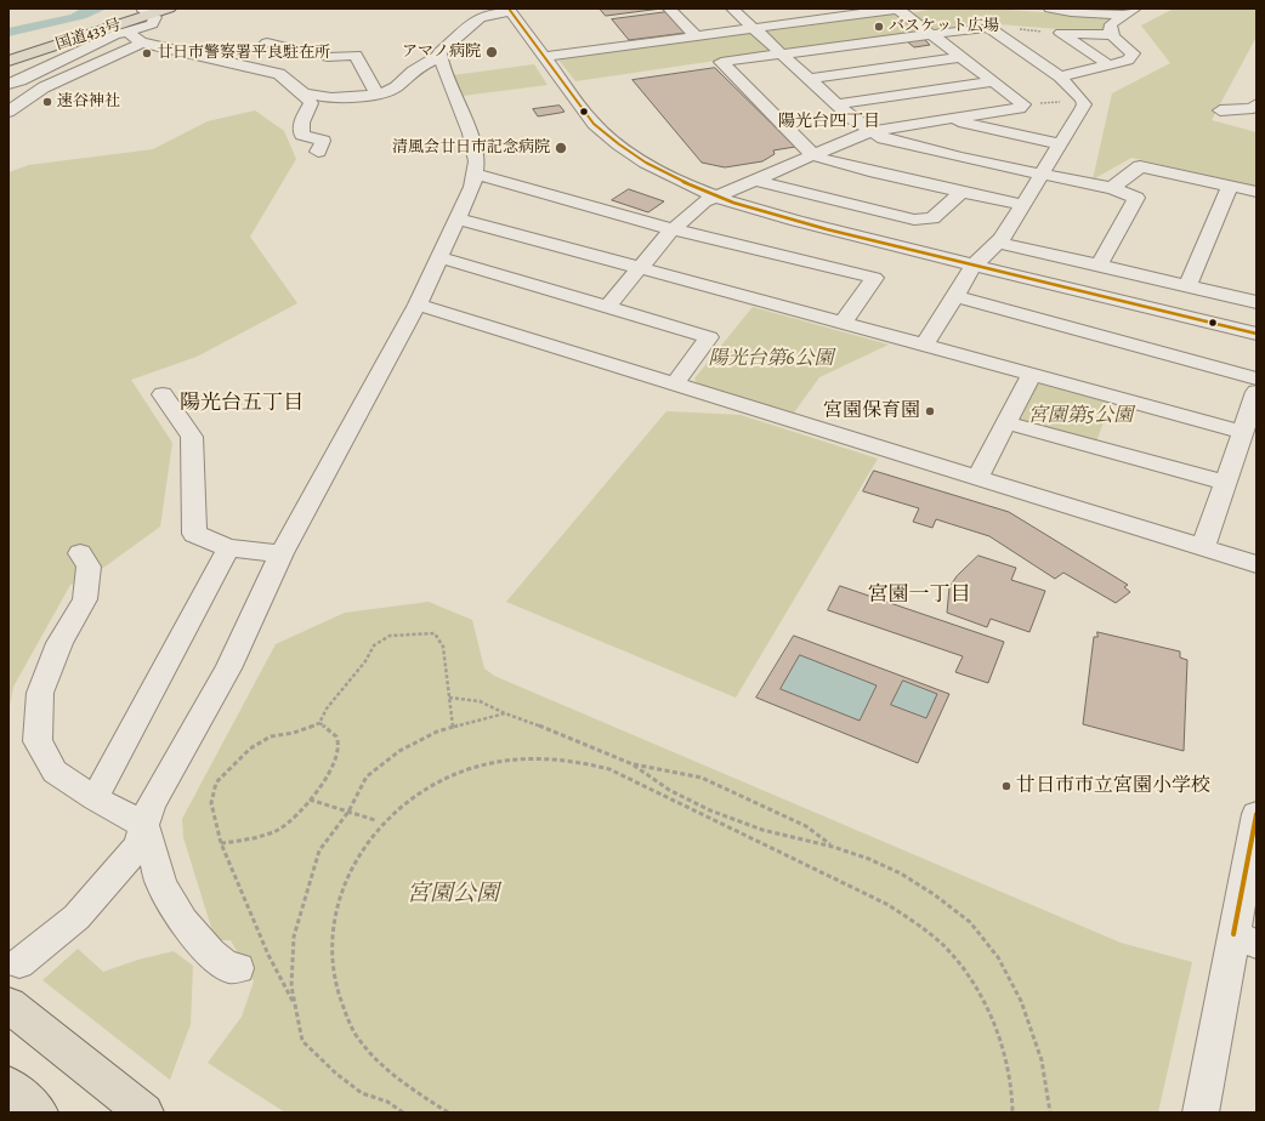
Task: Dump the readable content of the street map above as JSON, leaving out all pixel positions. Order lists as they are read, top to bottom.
{
  "streets": {
    "highway": ["国道433号"]
  },
  "districts": ["陽光台四丁目", "陽光台五丁目", "宮園一丁目"],
  "parks": ["陽光台第6公園", "宮園第5公園", "宮園公園"],
  "places": [
    "バスケット広場",
    "アマノ病院",
    "廿日市警察署平良駐在所",
    "速谷神社",
    "清風会廿日市記念病院",
    "宮園保育園",
    "廿日市市立宮園小学校"
  ]
}
